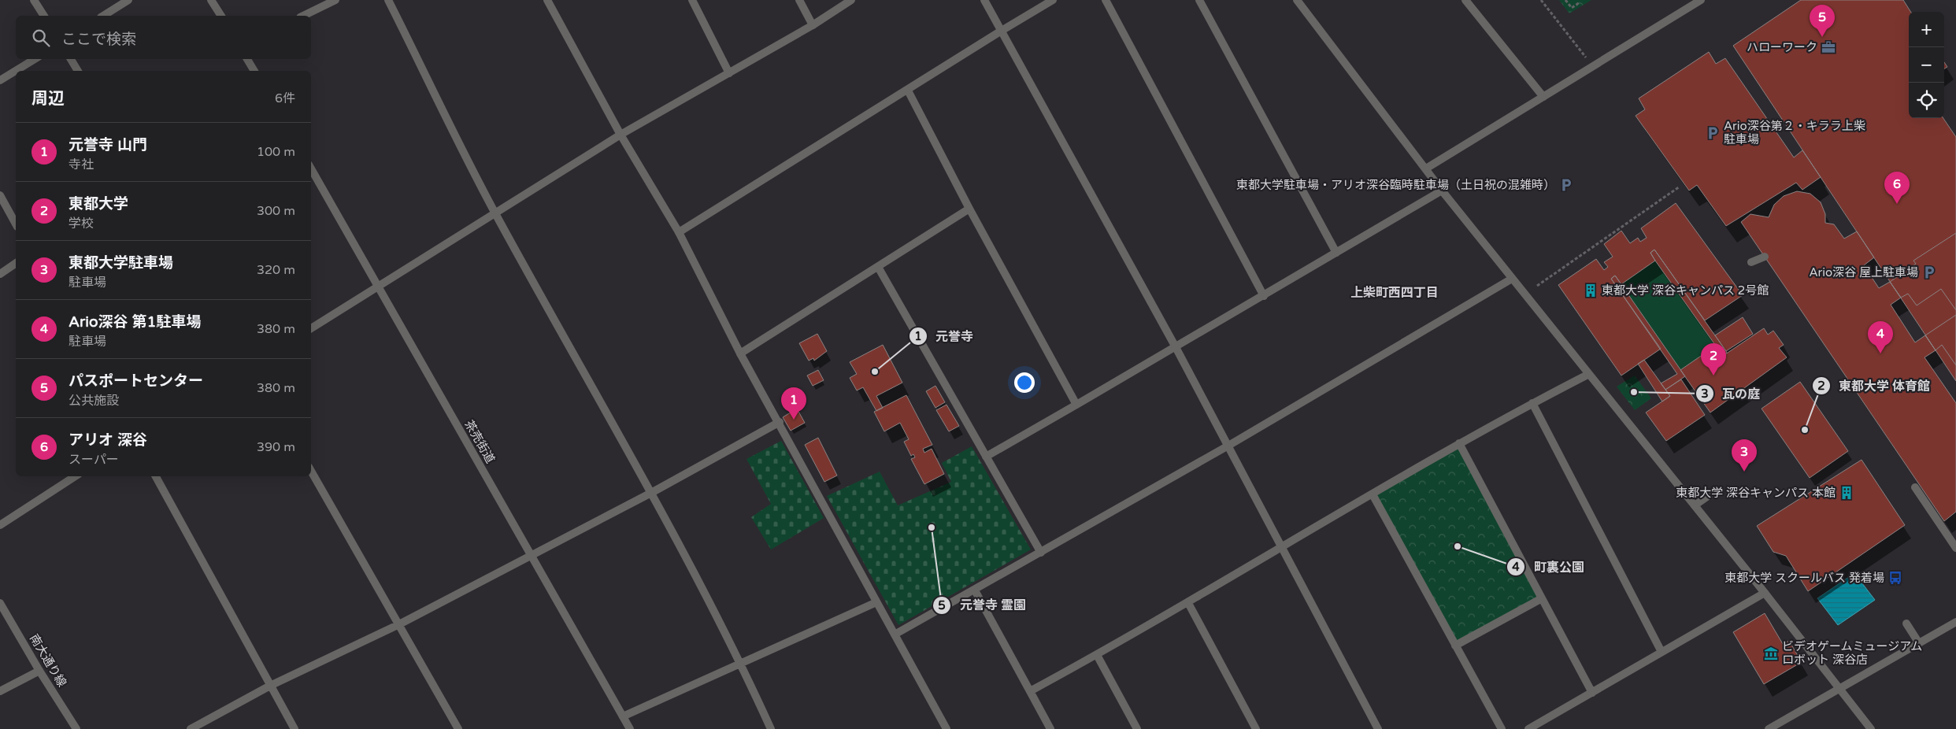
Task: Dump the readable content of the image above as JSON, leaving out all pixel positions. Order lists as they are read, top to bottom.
{
  "streets": {
    "street": ["茶売街道", "南大通り線"]
  },
  "districts": ["上柴町西四丁目"],
  "places": {
    "office": ["ハローワーク"],
    "parking": ["Ario深谷第２・キララ上柴 駐車場", "東都大学駐車場・アリオ深谷臨時駐車場（土日祝の混雑時）", "Ario深谷 屋上駐車場"],
    "building": ["東都大学 深谷キャンパス 2号館", "東都大学 深谷キャンパス 本館"],
    "other": [
      "元誉寺",
      "瓦の庭",
      "東都大学 体育館",
      "元誉寺 霊園",
      "町裏公園"
    ],
    "bus stop": ["東都大学 スクールバス 発着場"],
    "museum": ["ビデオゲームミュージアム ロボット 深谷店"]
  },
  "page": {
    "pins": [
      "5",
      "6",
      "4",
      "2",
      "1",
      "3"
    ],
    "map_buttons": ["+", "−"],
    "search": "ここで検索",
    "heading": ["周辺", "6件"],
    "list": [
      {
        "mark": "1",
        "name": "元誉寺 山門",
        "note": "寺社",
        "value": "100 m"
      },
      {
        "mark": "2",
        "name": "東都大学",
        "note": "学校",
        "value": "300 m"
      },
      {
        "mark": "3",
        "name": "東都大学駐車場",
        "note": "駐車場",
        "value": "320 m"
      },
      {
        "mark": "4",
        "name": "Ario深谷 第1駐車場",
        "note": "駐車場",
        "value": "380 m"
      },
      {
        "mark": "5",
        "name": "パスポートセンター",
        "note": "公共施設",
        "value": "380 m"
      },
      {
        "mark": "6",
        "name": "アリオ 深谷",
        "note": "スーパー",
        "value": "390 m"
      }
    ]
  }
}
